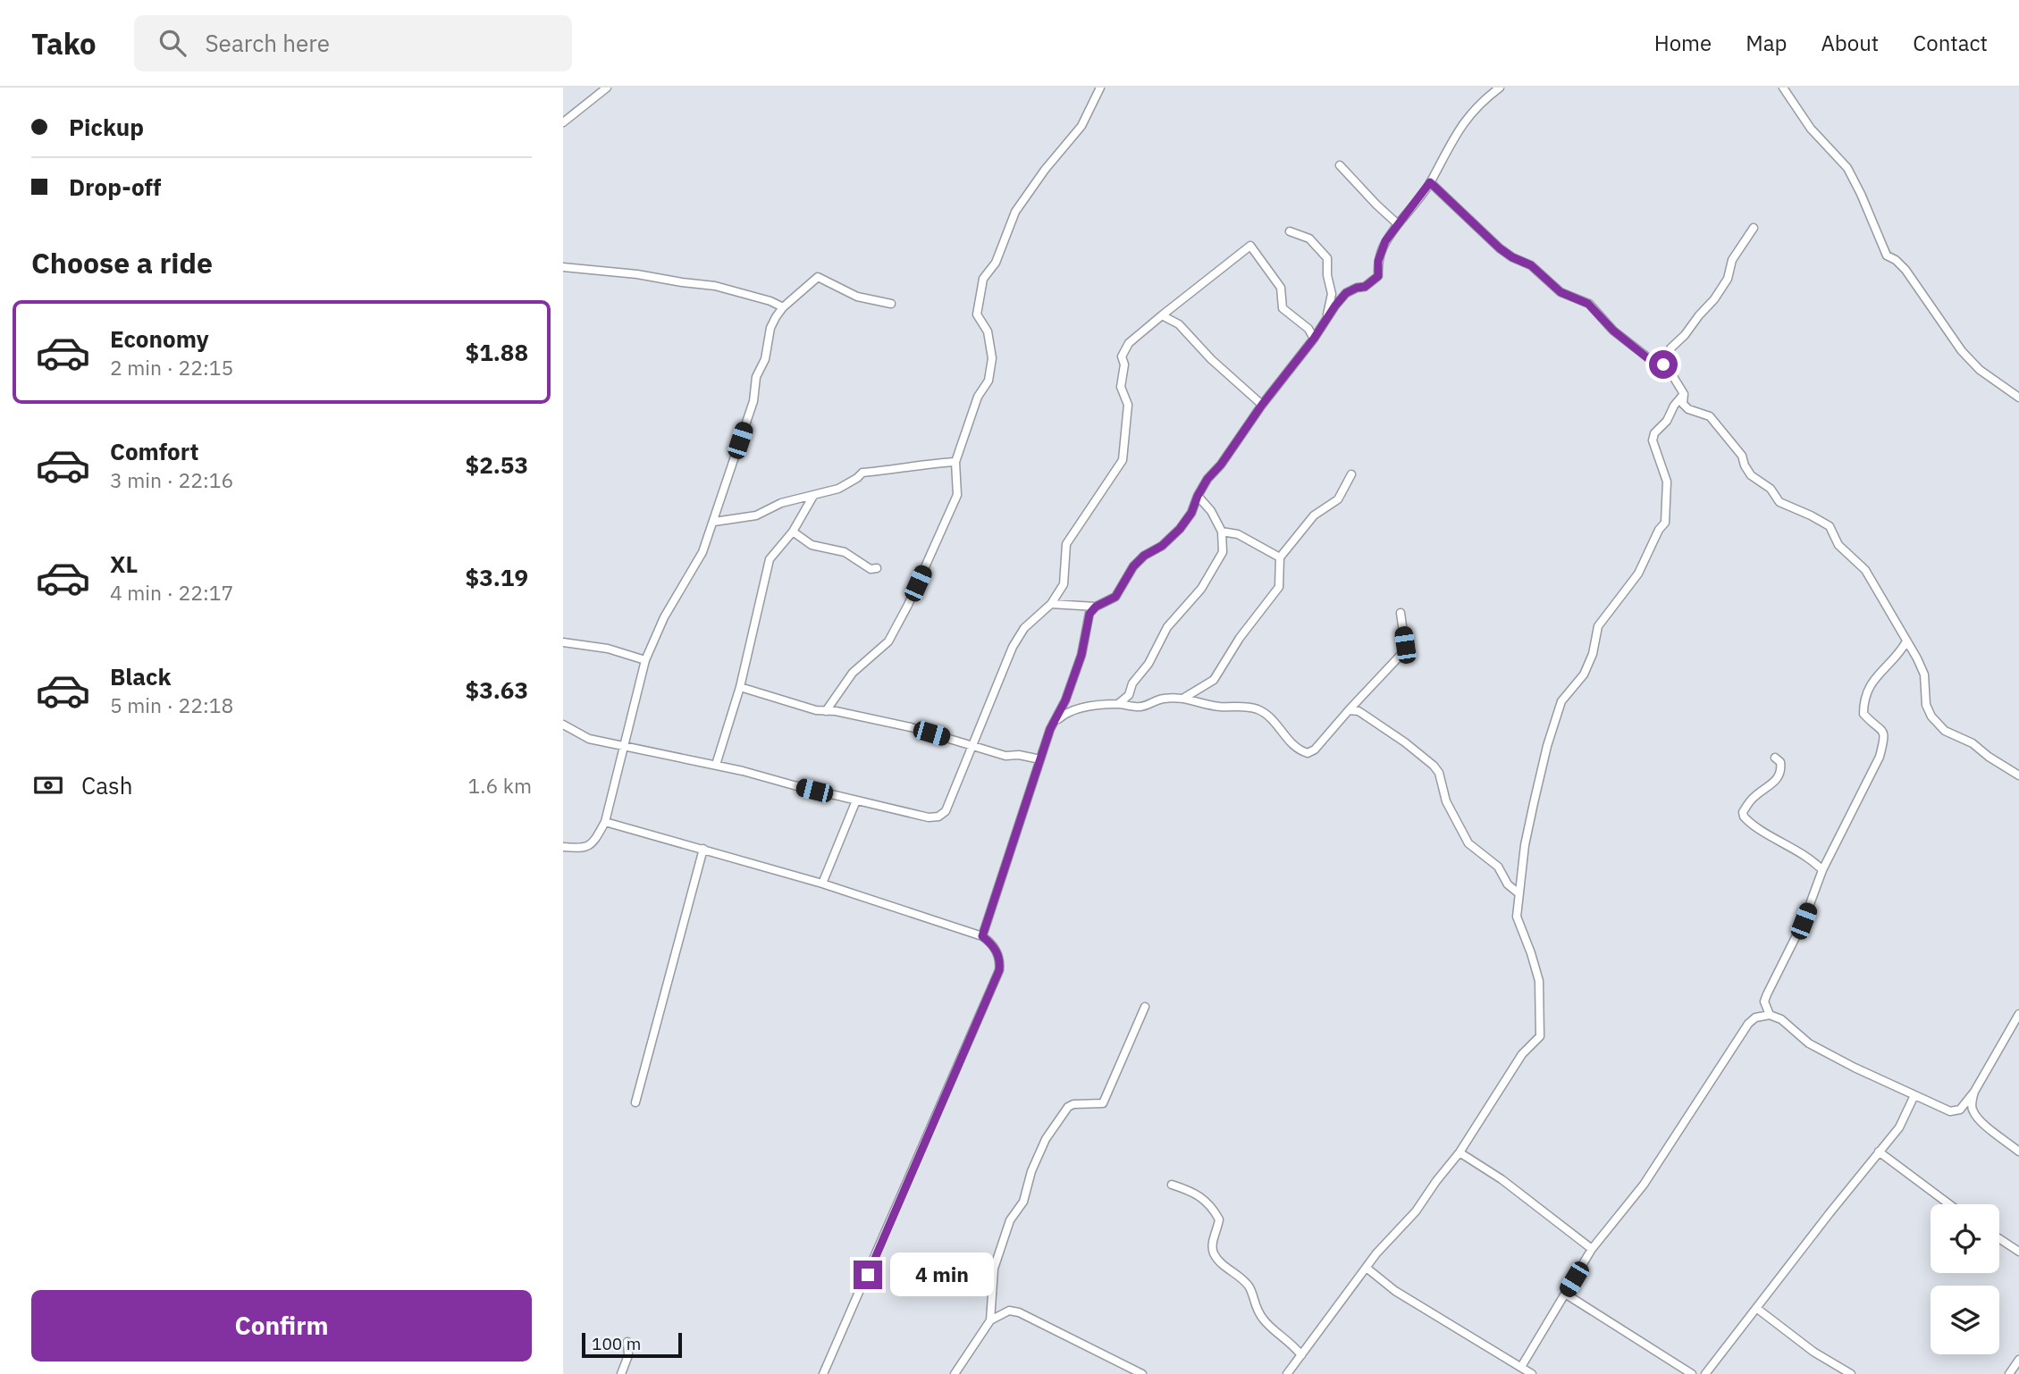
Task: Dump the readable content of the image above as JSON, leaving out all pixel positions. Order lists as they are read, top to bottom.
{
  "scale_bar": "100 m",
  "page": {
    "header": "Tako",
    "search": "Search here",
    "nav": [
      "Home",
      "Map",
      "About",
      "Contact"
    ],
    "banner": ["Pickup", "Drop-off"],
    "heading": "Choose a ride",
    "list": [
      {
        "name": "Economy",
        "note": "2 min · 22:15",
        "value": "$1.88"
      },
      {
        "name": "Comfort",
        "note": "3 min · 22:16",
        "value": "$2.53"
      },
      {
        "name": "XL",
        "note": "4 min · 22:17",
        "value": "$3.19"
      },
      {
        "name": "Black",
        "note": "5 min · 22:18",
        "value": "$3.63"
      }
    ],
    "pay": ["Cash", "1.6 km"],
    "bubble": "4 min",
    "buttons": "Confirm",
    "scale": "100 m"
  }
}
